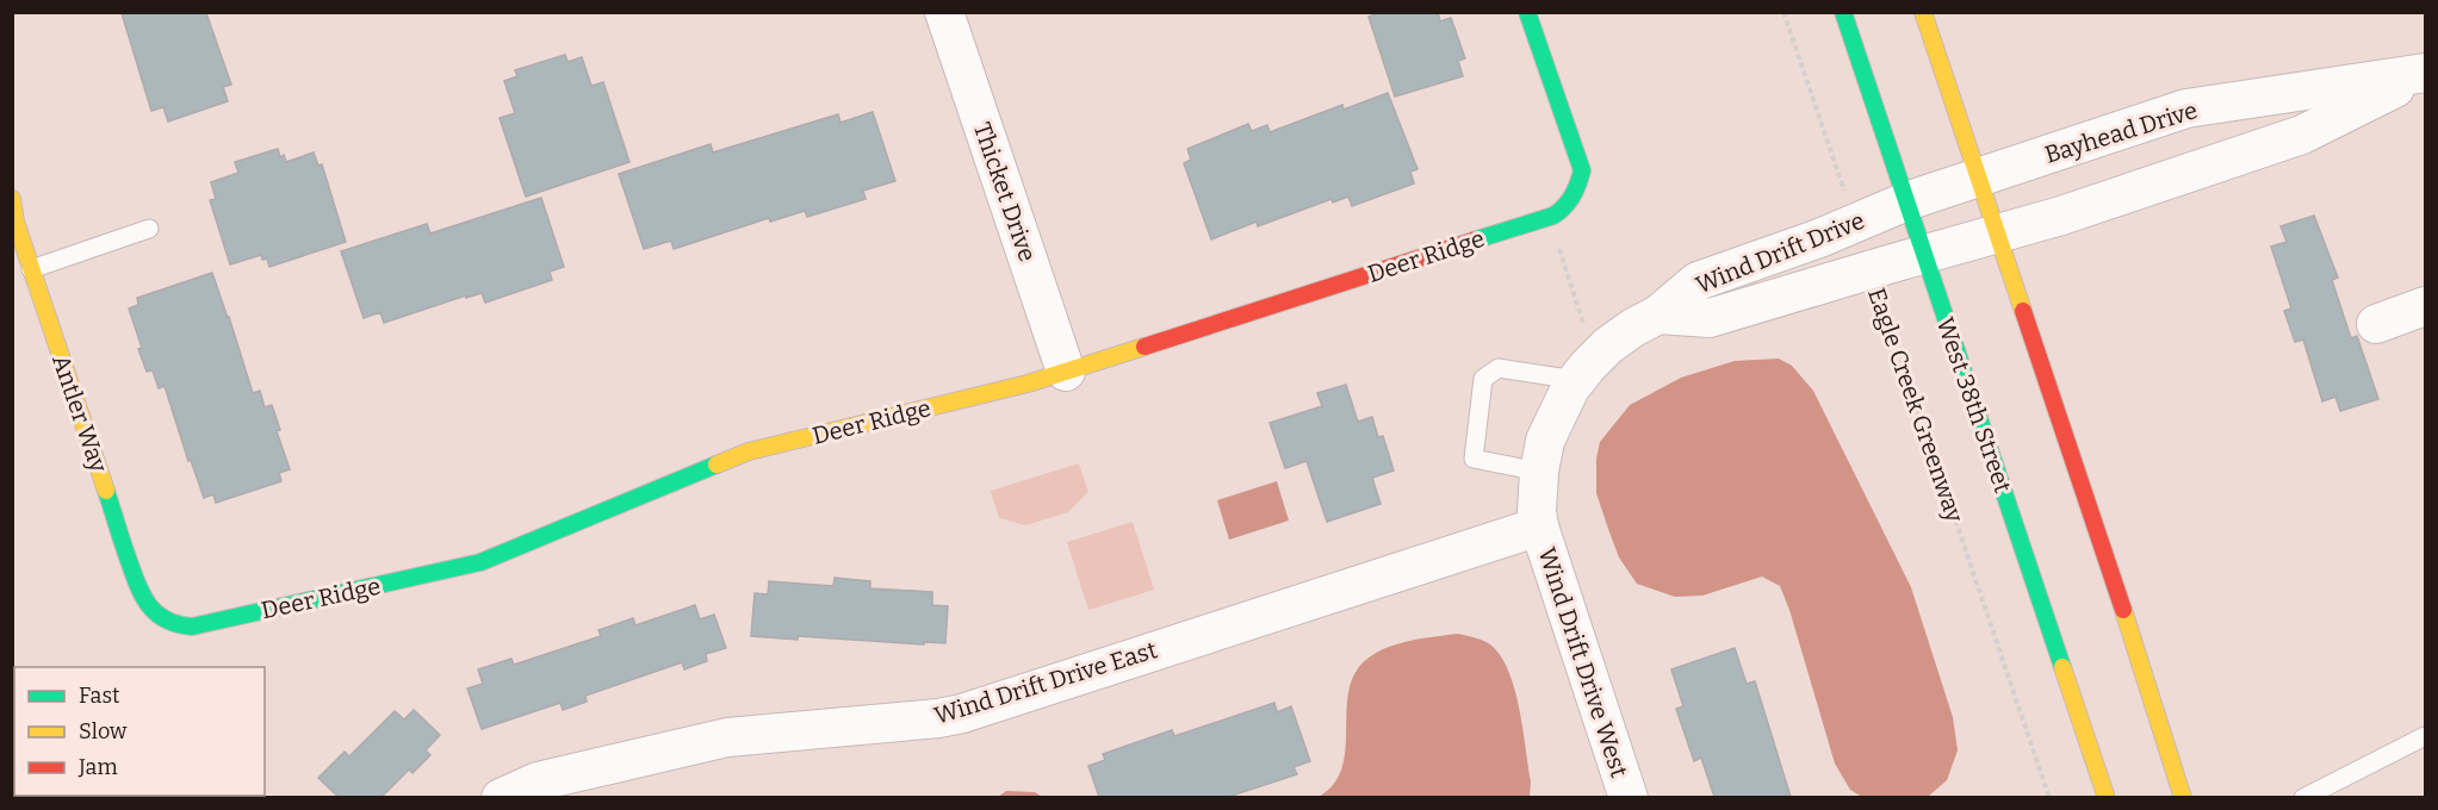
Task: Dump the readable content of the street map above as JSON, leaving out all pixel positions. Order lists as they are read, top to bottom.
{
  "streets": {
    "street": [
      "Bayhead Drive",
      "Thicket Drive",
      "Wind Drift Drive",
      "Deer Ridge",
      "West 38th Street",
      "Antler Way",
      "Wind Drift Drive West",
      "Wind Drift Drive East"
    ],
    "path": ["Eagle Creek Greenway"]
  },
  "crossings": [
    ["Bayhead Drive", "Wind Drift Drive"],
    ["Bayhead Drive", "West 38th Street"],
    ["Thicket Drive", "Deer Ridge"],
    ["Wind Drift Drive", "Eagle Creek Greenway"],
    ["Wind Drift Drive", "West 38th Street"],
    ["Wind Drift Drive", "Wind Drift Drive West"],
    ["Wind Drift Drive", "Wind Drift Drive East"],
    ["Deer Ridge", "Antler Way"],
    ["Wind Drift Drive West", "Wind Drift Drive East"]
  ],
  "legend": ["Fast", "Slow", "Jam"]
}
